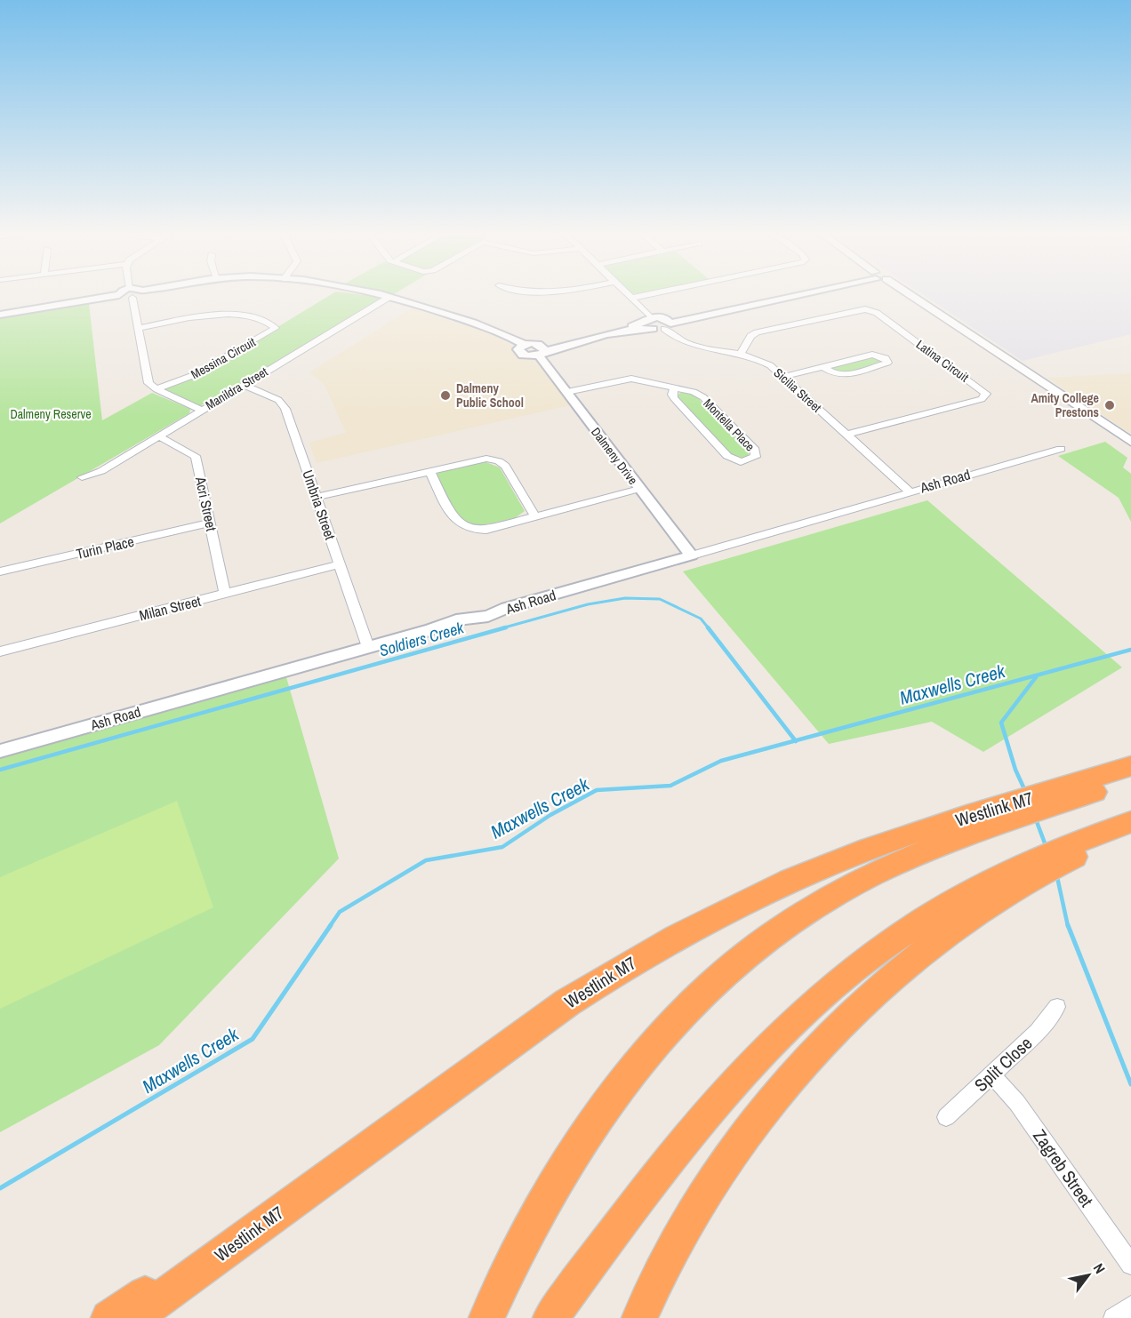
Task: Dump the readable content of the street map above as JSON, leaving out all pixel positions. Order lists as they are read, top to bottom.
{
  "streets": {
    "highway": ["Westlink M7"],
    "street": [
      "Messina Circuit",
      "Latina Circuit",
      "Manildra Street",
      "Sicilia Street",
      "Montella Place",
      "Dalmeny Drive",
      "Ash Road",
      "Acri Street",
      "Umbria Street",
      "Turin Place",
      "Milan Street",
      "Split Close",
      "Zagreb Street"
    ]
  },
  "crossings": [
    ["Latina Circuit", "Sicilia Street"],
    ["Manildra Street", "Acri Street"],
    ["Manildra Street", "Umbria Street"],
    ["Sicilia Street", "Ash Road"],
    ["Montella Place", "Dalmeny Drive"],
    ["Dalmeny Drive", "Ash Road"],
    ["Ash Road", "Umbria Street"],
    ["Acri Street", "Turin Place"],
    ["Acri Street", "Milan Street"],
    ["Umbria Street", "Milan Street"],
    ["Split Close", "Zagreb Street"]
  ],
  "water": ["Soldiers Creek", "Maxwells Creek"],
  "parks": ["Dalmeny Reserve"],
  "places": ["Dalmeny Public School", "Amity College Prestons"],
  "north": "top right"
}
